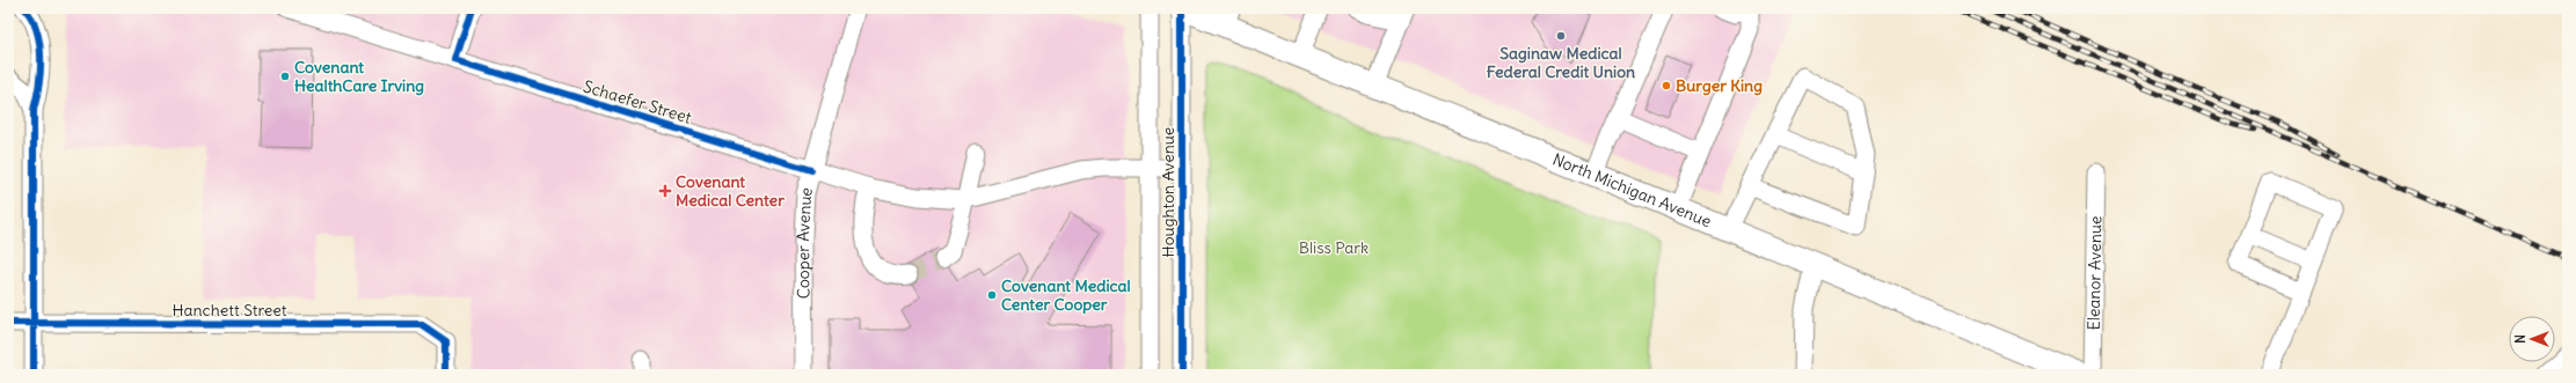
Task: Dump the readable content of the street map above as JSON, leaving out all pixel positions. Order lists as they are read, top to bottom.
{
  "streets": {
    "main road": ["North Michigan Avenue"],
    "street": [
      "Schaefer Street",
      "Houghton Avenue",
      "Cooper Avenue",
      "Eleanor Avenue",
      "Hanchett Street"
    ]
  },
  "crossings": [
    ["Schaefer Street", "Houghton Avenue"],
    ["Schaefer Street", "Cooper Avenue"],
    ["North Michigan Avenue", "Houghton Avenue"]
  ],
  "parks": ["Bliss Park"],
  "places": {
    "other": [
      "Saginaw Medical Federal Credit Union",
      "Covenant HealthCare Irving",
      "Burger King",
      "Covenant Medical Center Cooper"
    ],
    "health": ["Covenant Medical Center"]
  },
  "north": "left"
}
